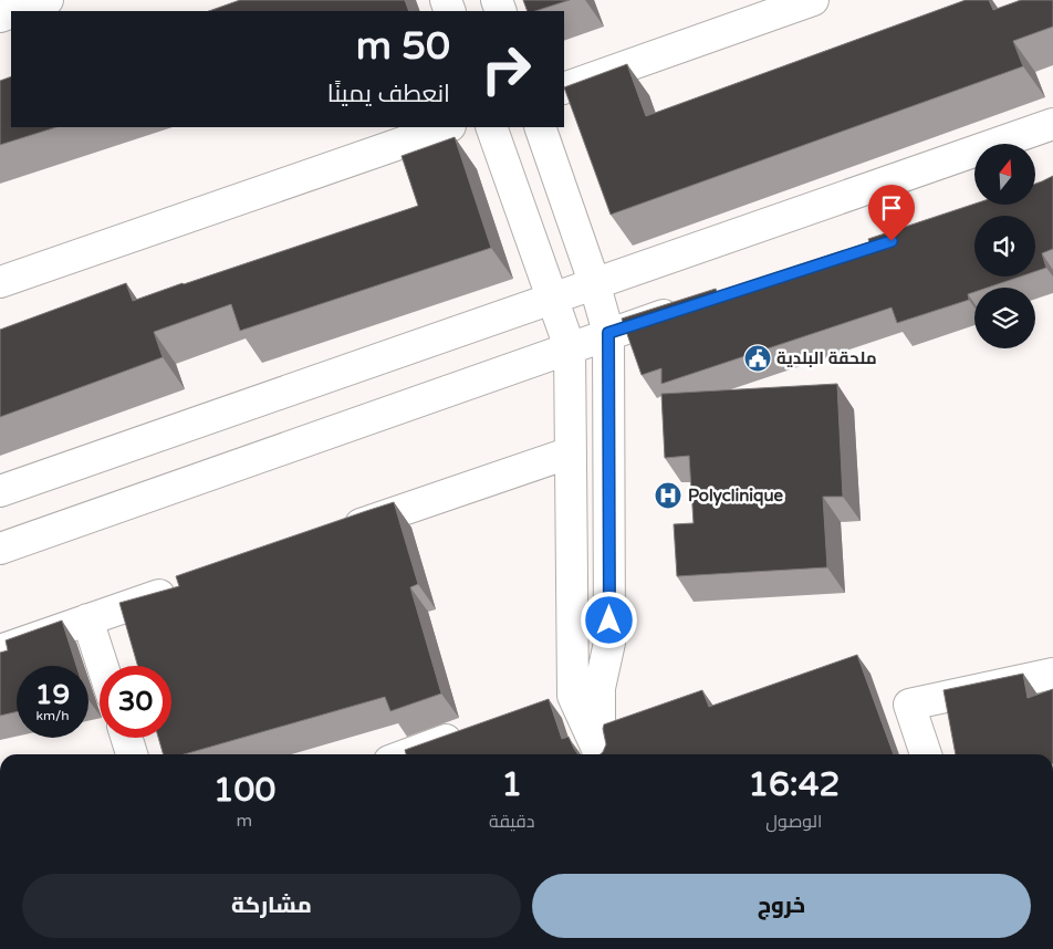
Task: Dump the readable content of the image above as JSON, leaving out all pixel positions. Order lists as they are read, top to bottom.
{
  "places": {
    "public building": ["ملحقة البلدية"],
    "hospital": ["Polyclinique"]
  },
  "north": "top",
  "page": {
    "turn": ["50 m", "انعطف يمينًا"],
    "speed": "19 km/h",
    "limit": "30",
    "eta": [
      "16:42",
      "الوصول",
      "1",
      "دقيقة",
      "100",
      "m"
    ],
    "buttons": ["خروج", "مشاركة"]
  }
}
